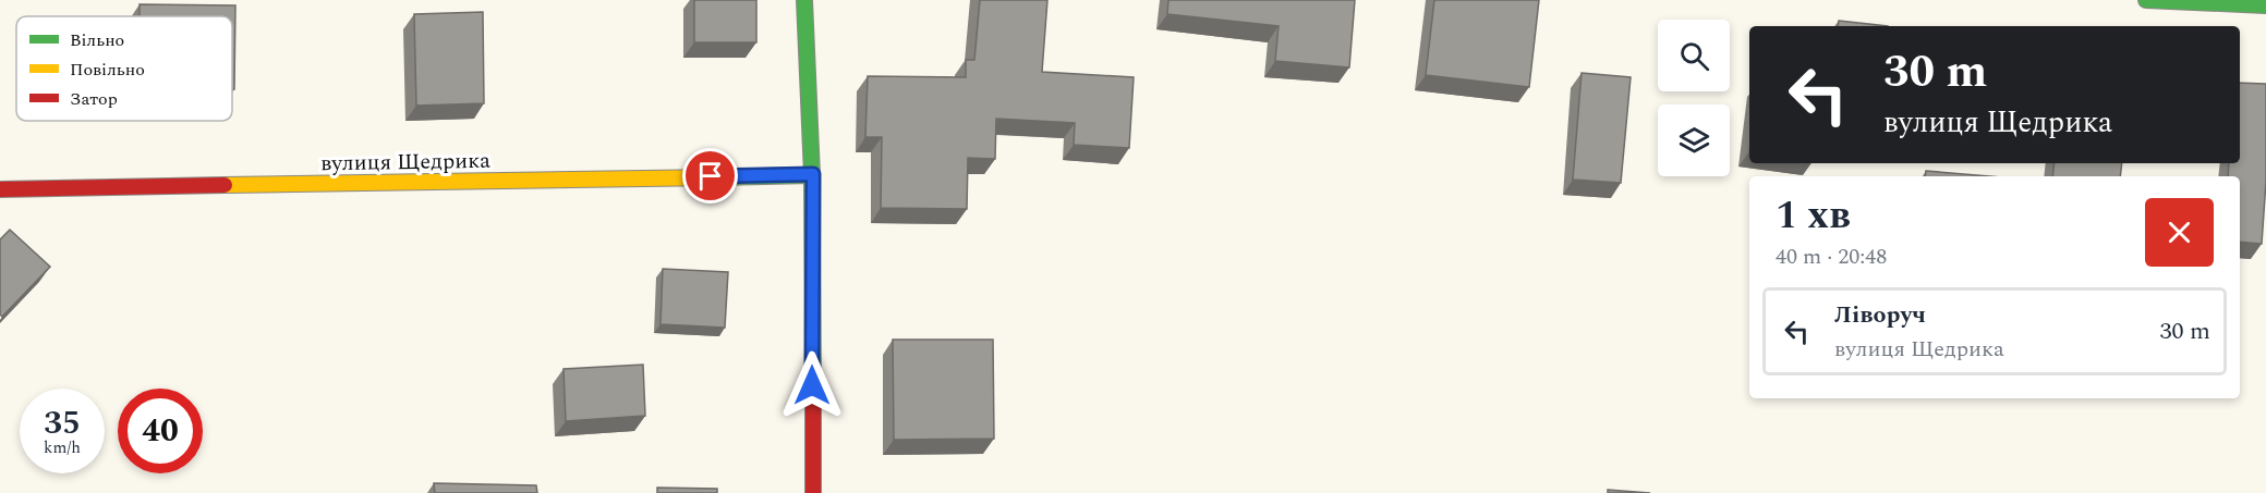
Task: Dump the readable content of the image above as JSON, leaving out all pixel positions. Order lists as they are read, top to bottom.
{
  "streets": {
    "street": ["вулиця Щедрика"]
  },
  "legend": ["Вільно", "Повільно", "Затор"],
  "page": {
    "turn": ["30 m", "вулиця Щедрика"],
    "heading": ["1 хв", "40 m · 20:48"],
    "list": [
      {
        "name": "Ліворуч",
        "note": "вулиця Щедрика",
        "value": "30 m"
      }
    ],
    "speed": "35 km/h",
    "limit": "40"
  }
}
